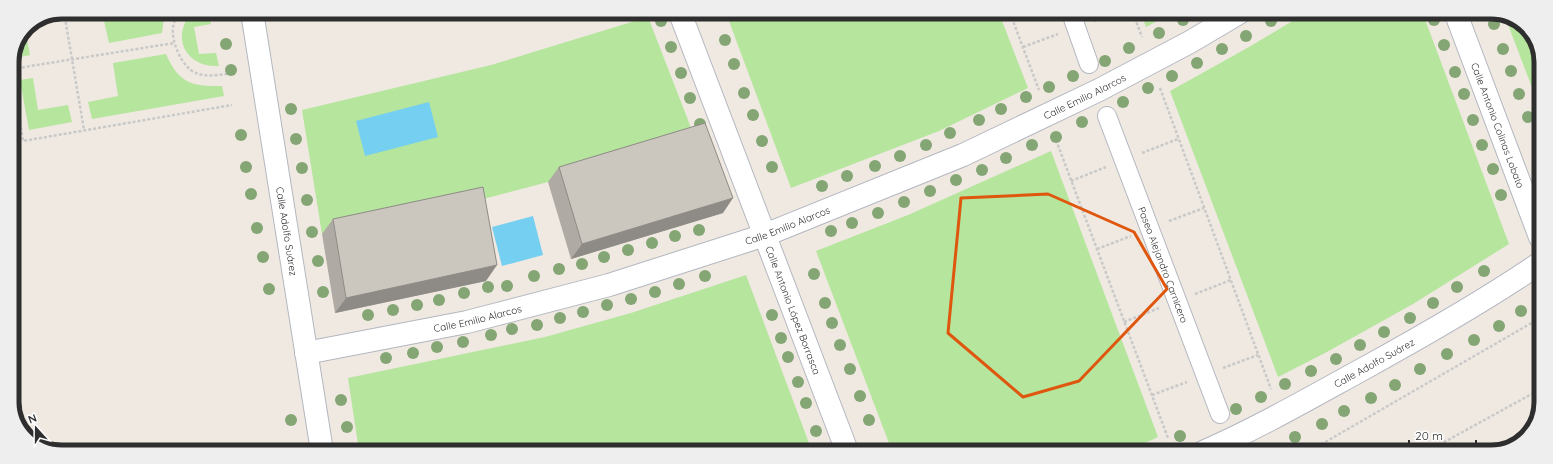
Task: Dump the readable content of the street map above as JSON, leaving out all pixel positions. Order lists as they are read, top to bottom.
{
  "streets": {
    "street": [
      "Calle Emilio Alarcos",
      "Calle Antonio Colinas Lobato",
      "Calle Adolfo Suárez",
      "Paseo Alejandro Carnicero",
      "Calle Antonio López Borrasca"
    ]
  },
  "crossings": [
    ["Calle Emilio Alarcos", "Calle Adolfo Suárez"],
    ["Calle Emilio Alarcos", "Calle Antonio López Borrasca"]
  ],
  "scale_bar": "20 m",
  "north": "top"
}
